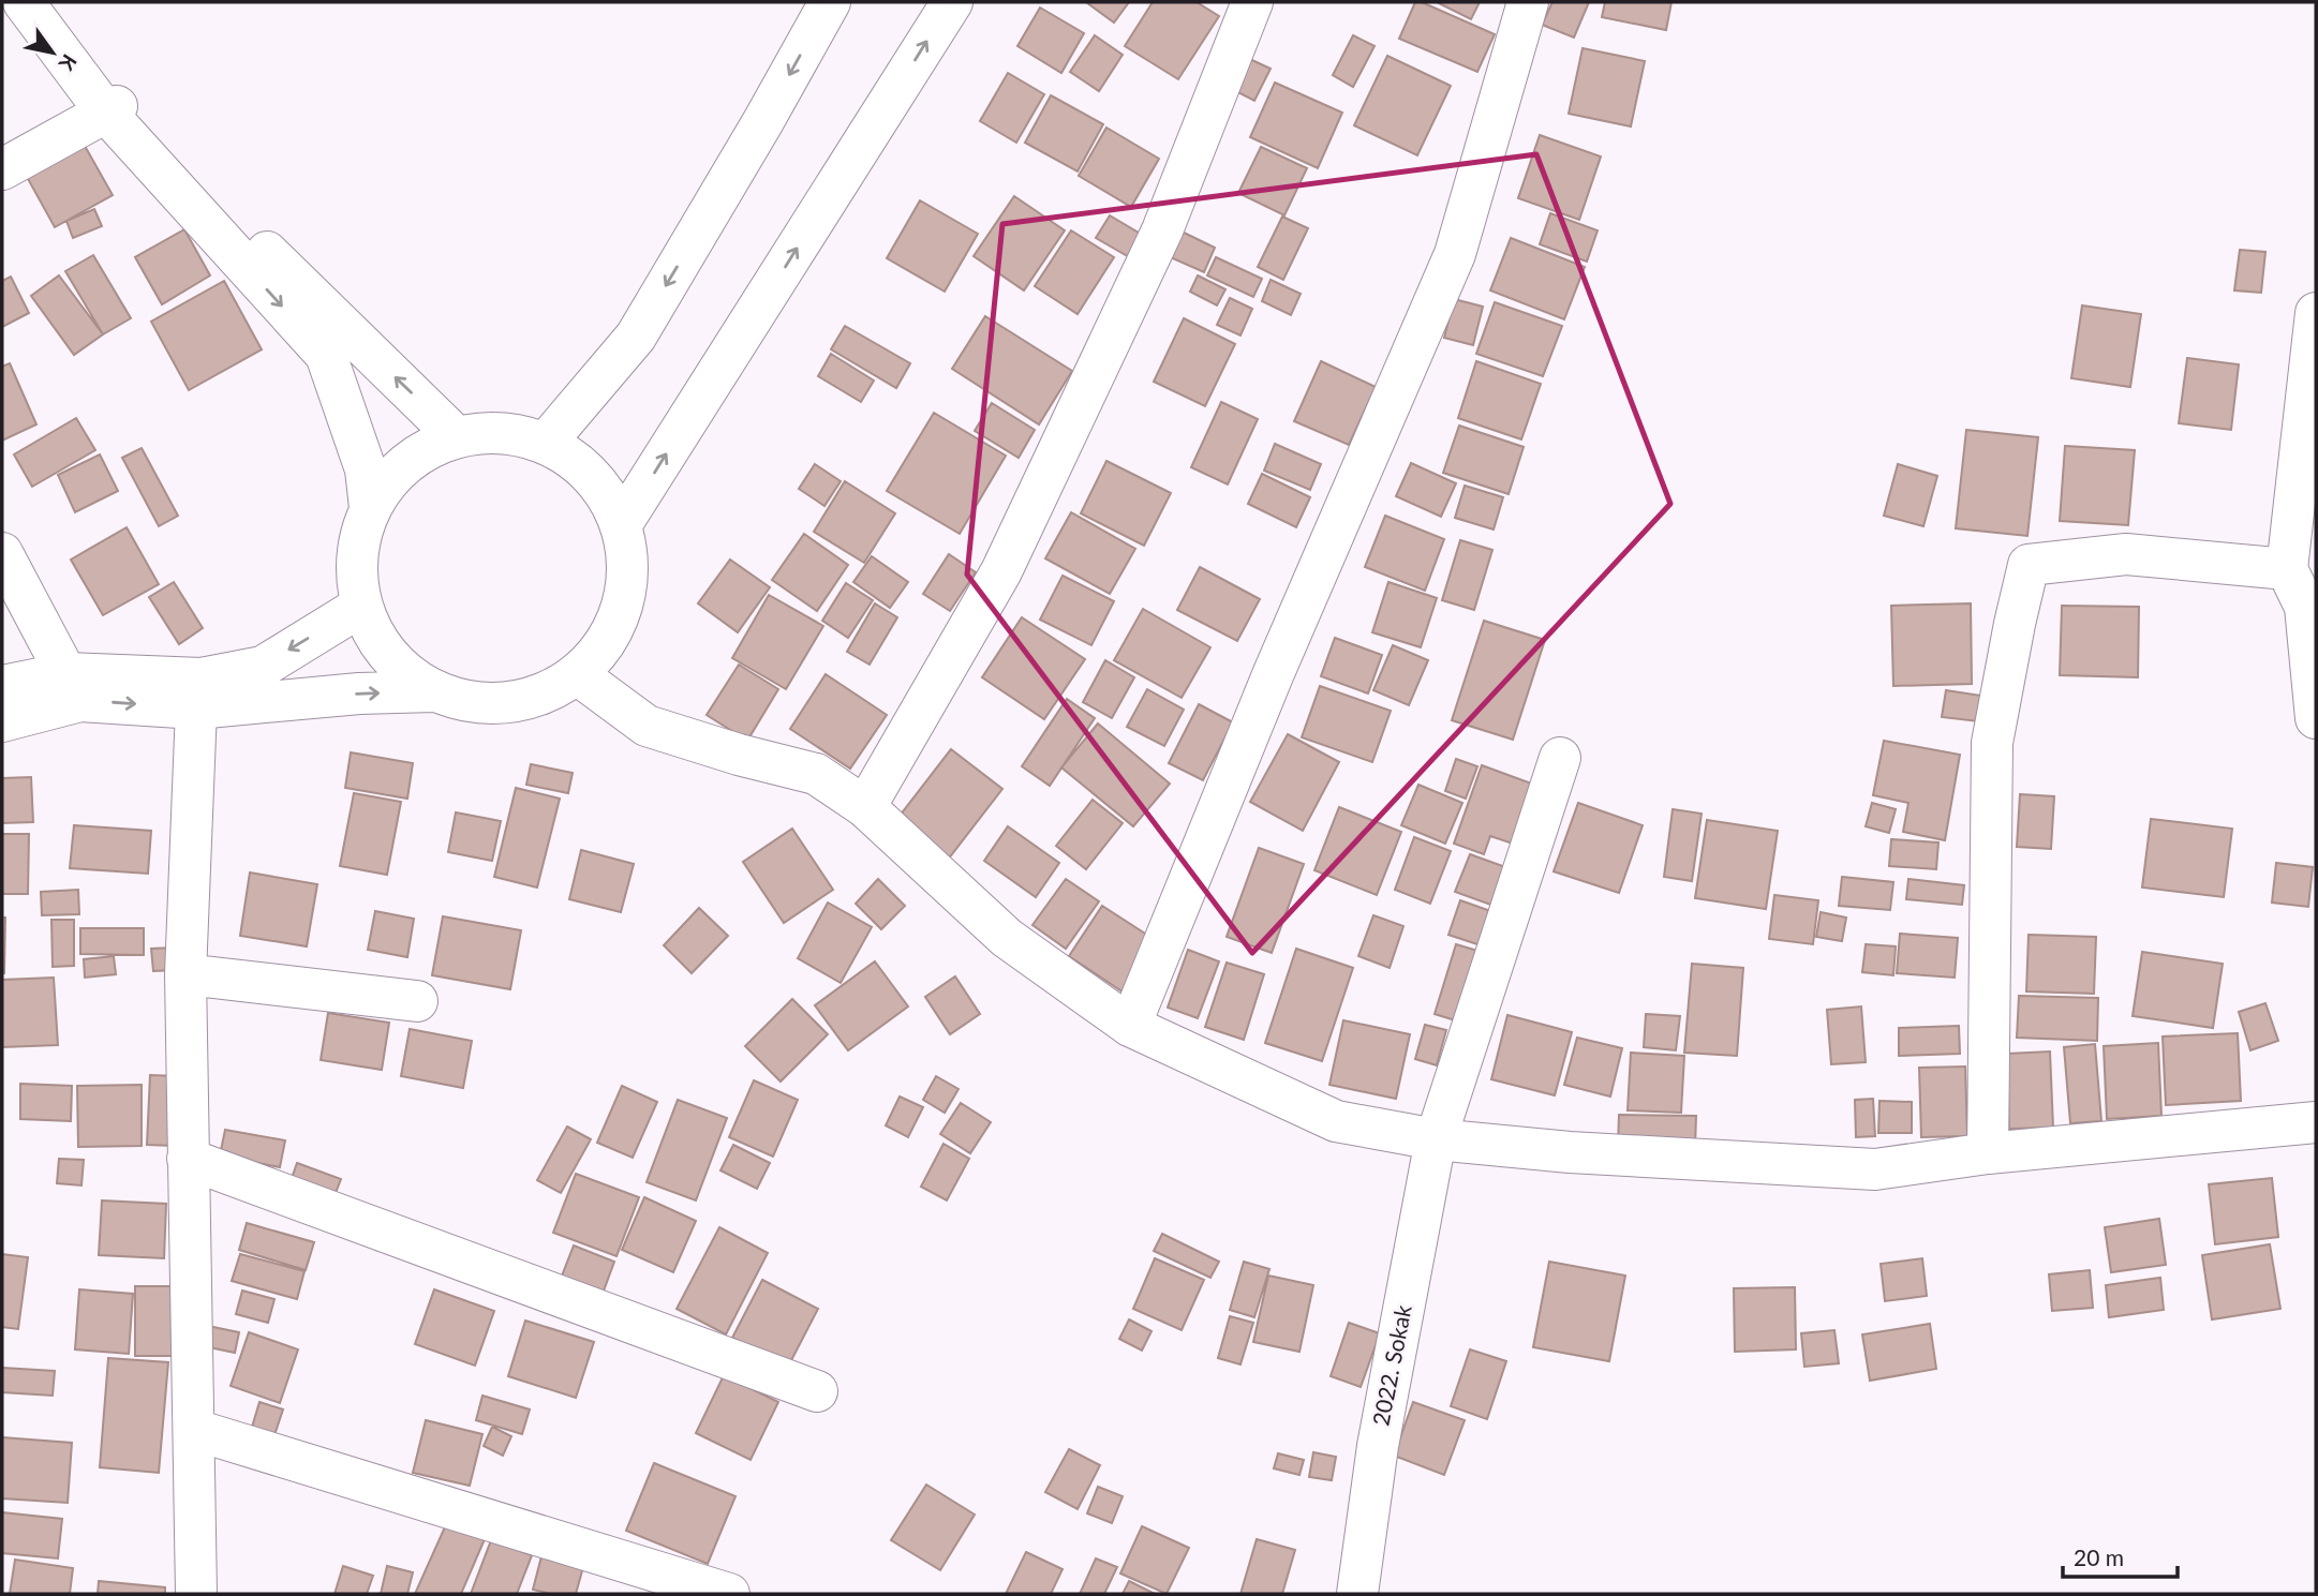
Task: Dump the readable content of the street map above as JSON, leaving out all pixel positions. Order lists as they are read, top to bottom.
{
  "streets": {
    "main road": ["2022. Sokak"]
  },
  "scale_bar": "20 m",
  "north": "bottom right"
}
